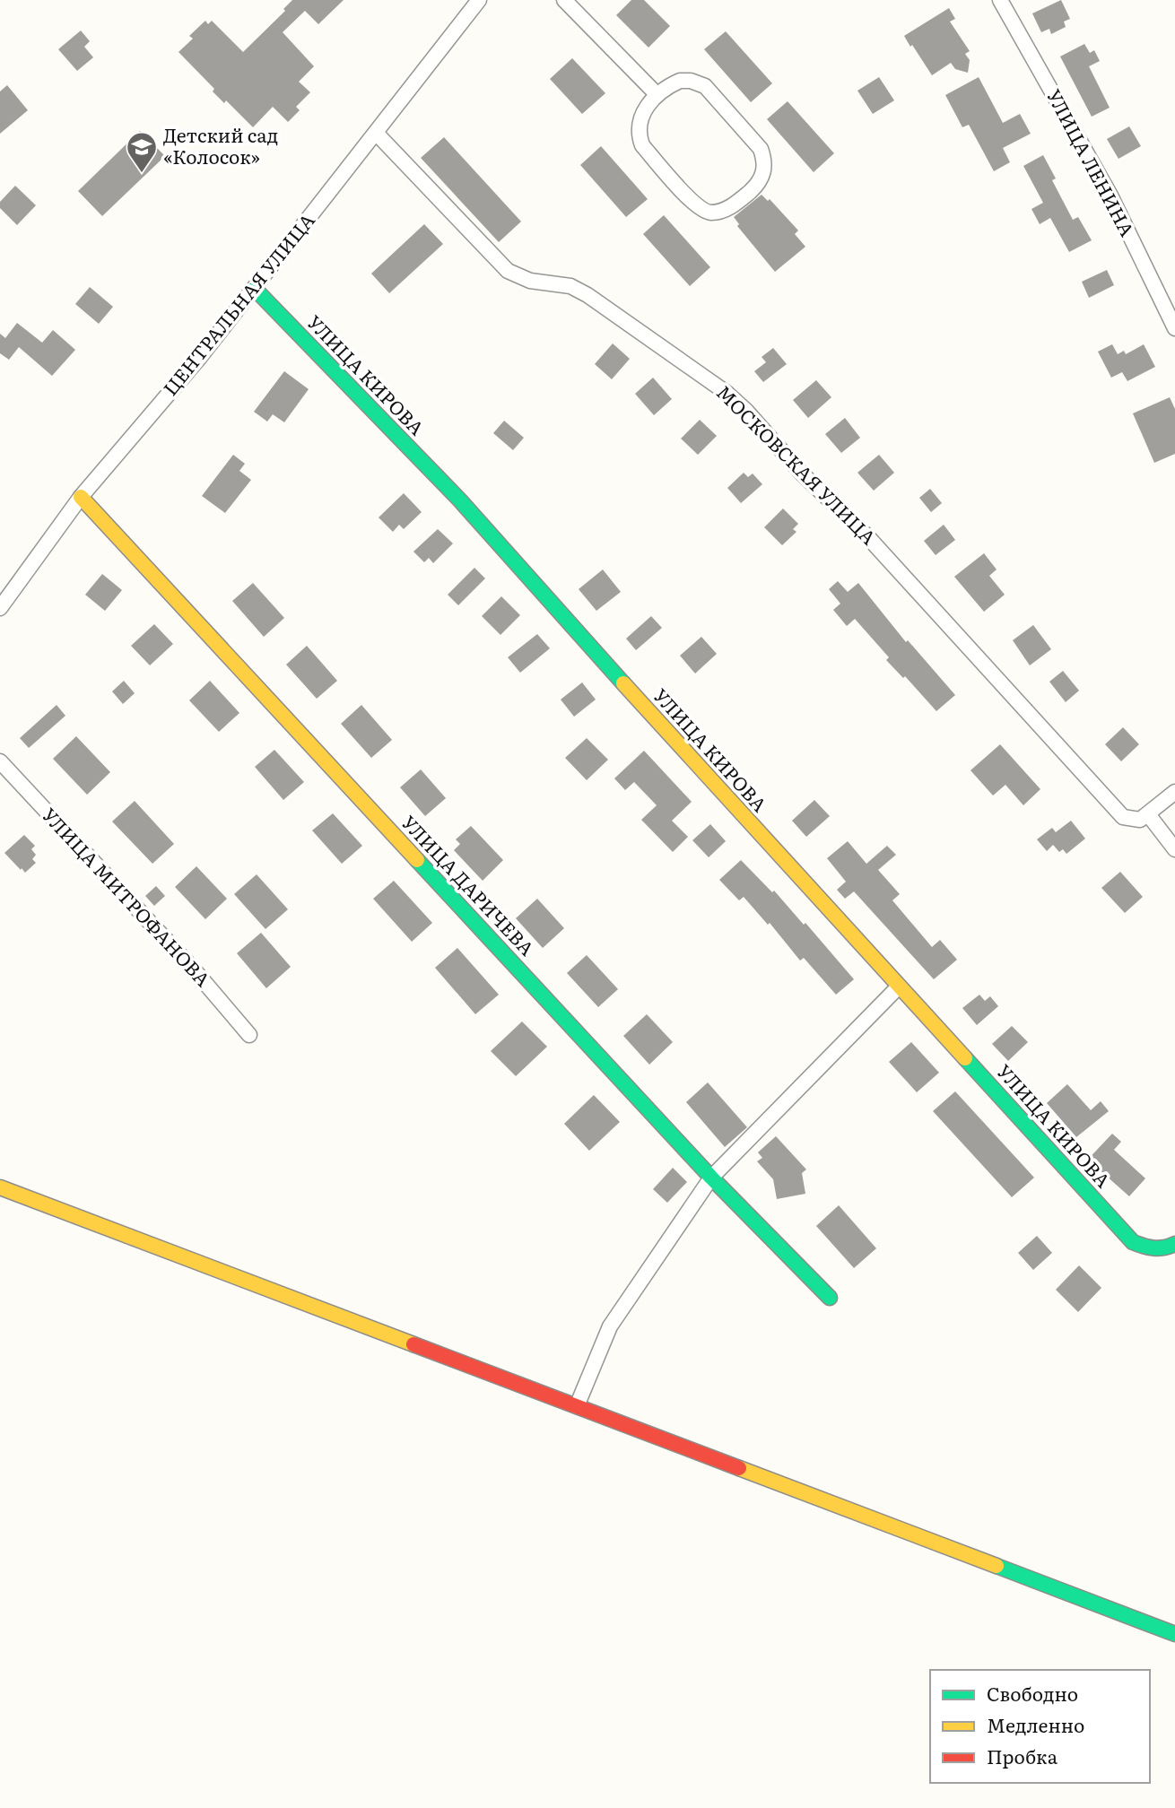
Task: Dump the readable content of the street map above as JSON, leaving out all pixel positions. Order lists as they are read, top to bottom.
{
  "streets": {
    "street": [
      "УЛИЦА ЛЕНИНА",
      "ЦЕНТРАЛЬНАЯ УЛИЦА",
      "УЛИЦА КИРОВА",
      "МОСКОВСКАЯ УЛИЦА",
      "УЛИЦА ДАРИЧЕВА",
      "УЛИЦА МИТРОФАНОВА"
    ]
  },
  "crossings": [
    ["ЦЕНТРАЛЬНАЯ УЛИЦА", "УЛИЦА КИРОВА"],
    ["ЦЕНТРАЛЬНАЯ УЛИЦА", "МОСКОВСКАЯ УЛИЦА"],
    ["ЦЕНТРАЛЬНАЯ УЛИЦА", "УЛИЦА ДАРИЧЕВА"]
  ],
  "places": {
    "school or university": ["Детский сад «Колосок»"]
  },
  "legend": ["Свободно", "Медленно", "Пробка"]
}
